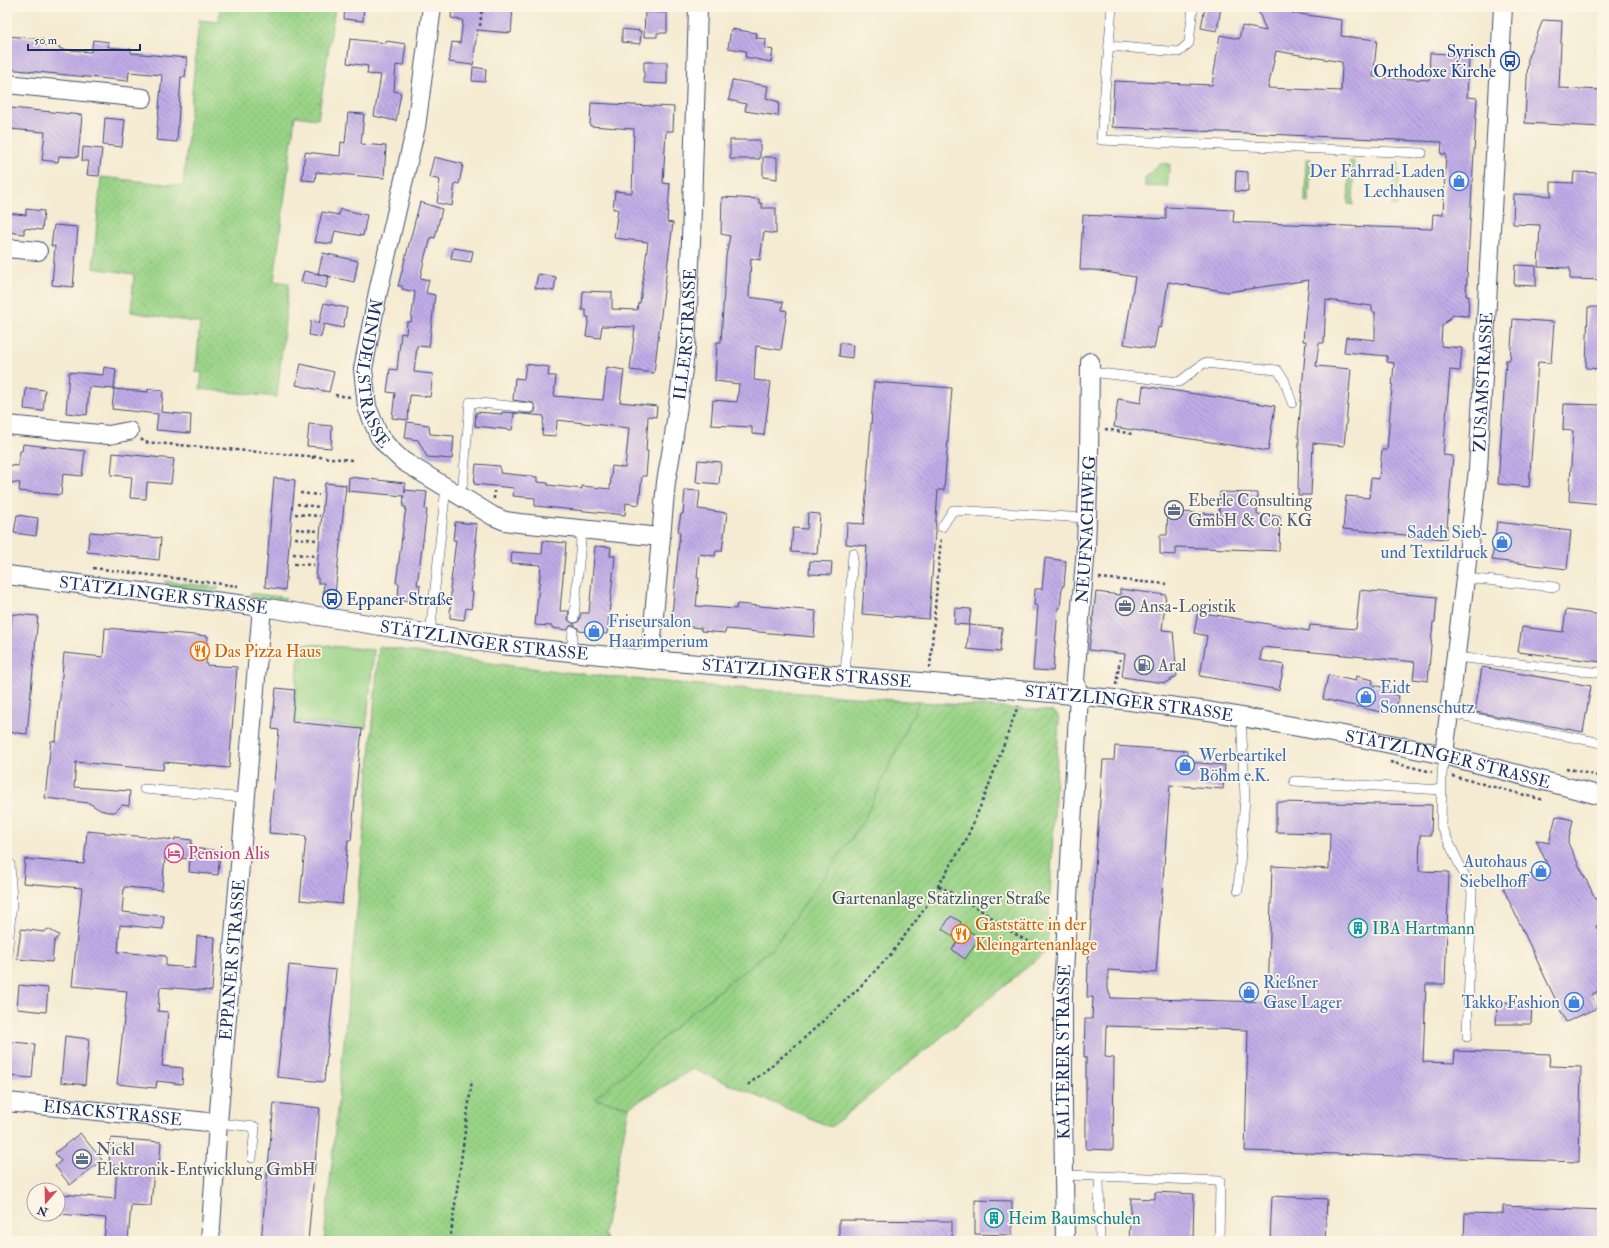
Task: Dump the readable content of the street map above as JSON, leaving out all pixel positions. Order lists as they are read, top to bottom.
{
  "streets": {
    "street": [
      "ILLERSTRASSE",
      "MINDELSTRASSE",
      "ZUSAMSTRASSE",
      "NEUFNACHWEG",
      "STÄTZLINGER STRASSE",
      "EPPANER STRASSE",
      "KALTERER STRASSE",
      "EISACKSTRASSE"
    ]
  },
  "crossings": [
    ["ILLERSTRASSE", "MINDELSTRASSE"],
    ["ILLERSTRASSE", "STÄTZLINGER STRASSE"],
    ["ZUSAMSTRASSE", "STÄTZLINGER STRASSE"],
    ["NEUFNACHWEG", "STÄTZLINGER STRASSE"],
    ["NEUFNACHWEG", "KALTERER STRASSE"],
    ["STÄTZLINGER STRASSE", "EPPANER STRASSE"],
    ["STÄTZLINGER STRASSE", "KALTERER STRASSE"],
    ["EPPANER STRASSE", "EISACKSTRASSE"]
  ],
  "parks": ["Gartenanlage Stätzlinger Straße"],
  "places": {
    "bus stop": ["Syrisch Orthodoxe Kirche", "Eppaner Straße"],
    "shop": [
      "Der Fahrrad-Laden Lechhausen",
      "Sadeh Sieb- und Textildruck",
      "Friseursalon Haarimperium",
      "Eidt Sonnenschutz",
      "Werbeartikel Böhm e.K.",
      "Autohaus Siebelhoff",
      "Rießner Gase Lager",
      "Takko Fashion"
    ],
    "office": ["Eberle Consulting GmbH & Co. KG", "Ansa-Logistik", "Nickl Elektronik-Entwicklung GmbH"],
    "restaurant": ["Das Pizza Haus", "Gaststätte in der Kleingartenanlage"],
    "fuel station": ["Aral"],
    "hotel": ["Pension Alis"],
    "building": ["IBA Hartmann", "Heim Baumschulen"]
  },
  "scale_bar": "50 m",
  "north": "bottom"
}
